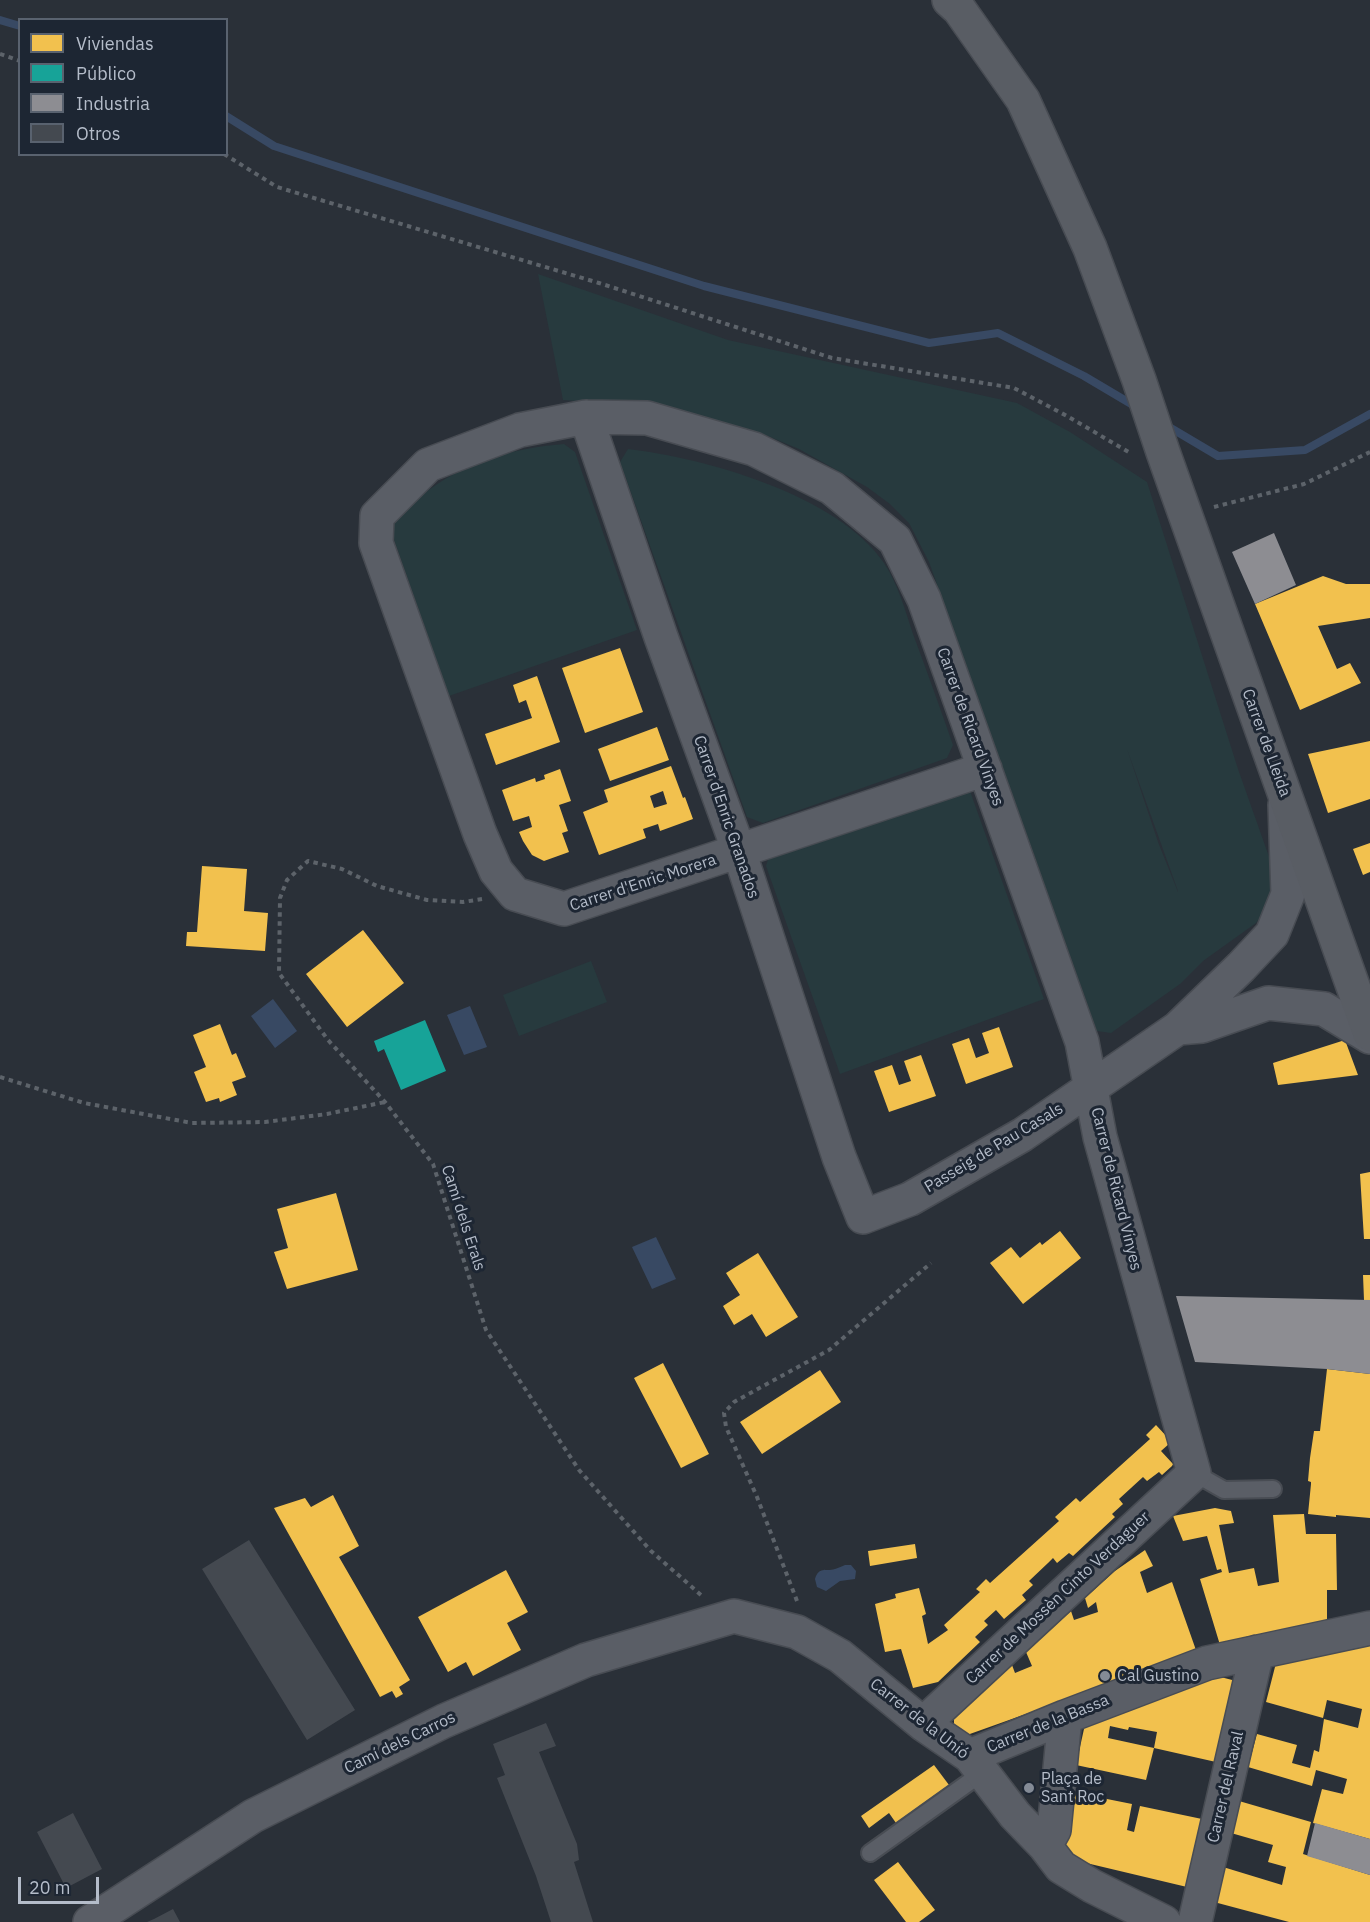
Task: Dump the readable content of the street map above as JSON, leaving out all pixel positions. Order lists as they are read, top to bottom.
{
  "streets": {
    "main road": ["Carrer de Lleida"],
    "street": [
      "Carrer de Ricard Vinyes",
      "Carrer d'Enric Granados",
      "Carrer d'Enric Morera",
      "Passeig de Pau Casals",
      "Carrer de Mossèn Cinto Verdaguer",
      "Carrer de la Unió",
      "Carrer de la Bassa",
      "Camí dels Carros",
      "Carrer del Raval"
    ],
    "path": ["Camí dels Erals"]
  },
  "crossings": [
    ["Carrer de Ricard Vinyes", "Carrer d'Enric Granados"],
    ["Carrer de Ricard Vinyes", "Carrer d'Enric Morera"],
    ["Carrer de Ricard Vinyes", "Passeig de Pau Casals"],
    ["Carrer de Ricard Vinyes", "Camí dels Erals"],
    ["Carrer de Ricard Vinyes", "Carrer de Mossèn Cinto Verdaguer"],
    ["Carrer de Lleida", "Passeig de Pau Casals"],
    ["Carrer d'Enric Granados", "Carrer d'Enric Morera"],
    ["Carrer d'Enric Granados", "Passeig de Pau Casals"],
    ["Carrer d'Enric Morera", "Camí dels Erals"],
    ["Camí dels Erals", "Carrer de la Unió"],
    ["Camí dels Erals", "Camí dels Carros"],
    ["Carrer de Mossèn Cinto Verdaguer", "Carrer de la Unió"],
    ["Carrer de la Unió", "Carrer de la Bassa"],
    ["Carrer de la Unió", "Camí dels Carros"],
    ["Carrer de la Bassa", "Carrer del Raval"]
  ],
  "places": ["Cal Gustino", "Plaça de Sant Roc"],
  "legend": [
    "Viviendas",
    "Público",
    "Industria",
    "Otros"
  ],
  "scale_bar": "20 m"
}
